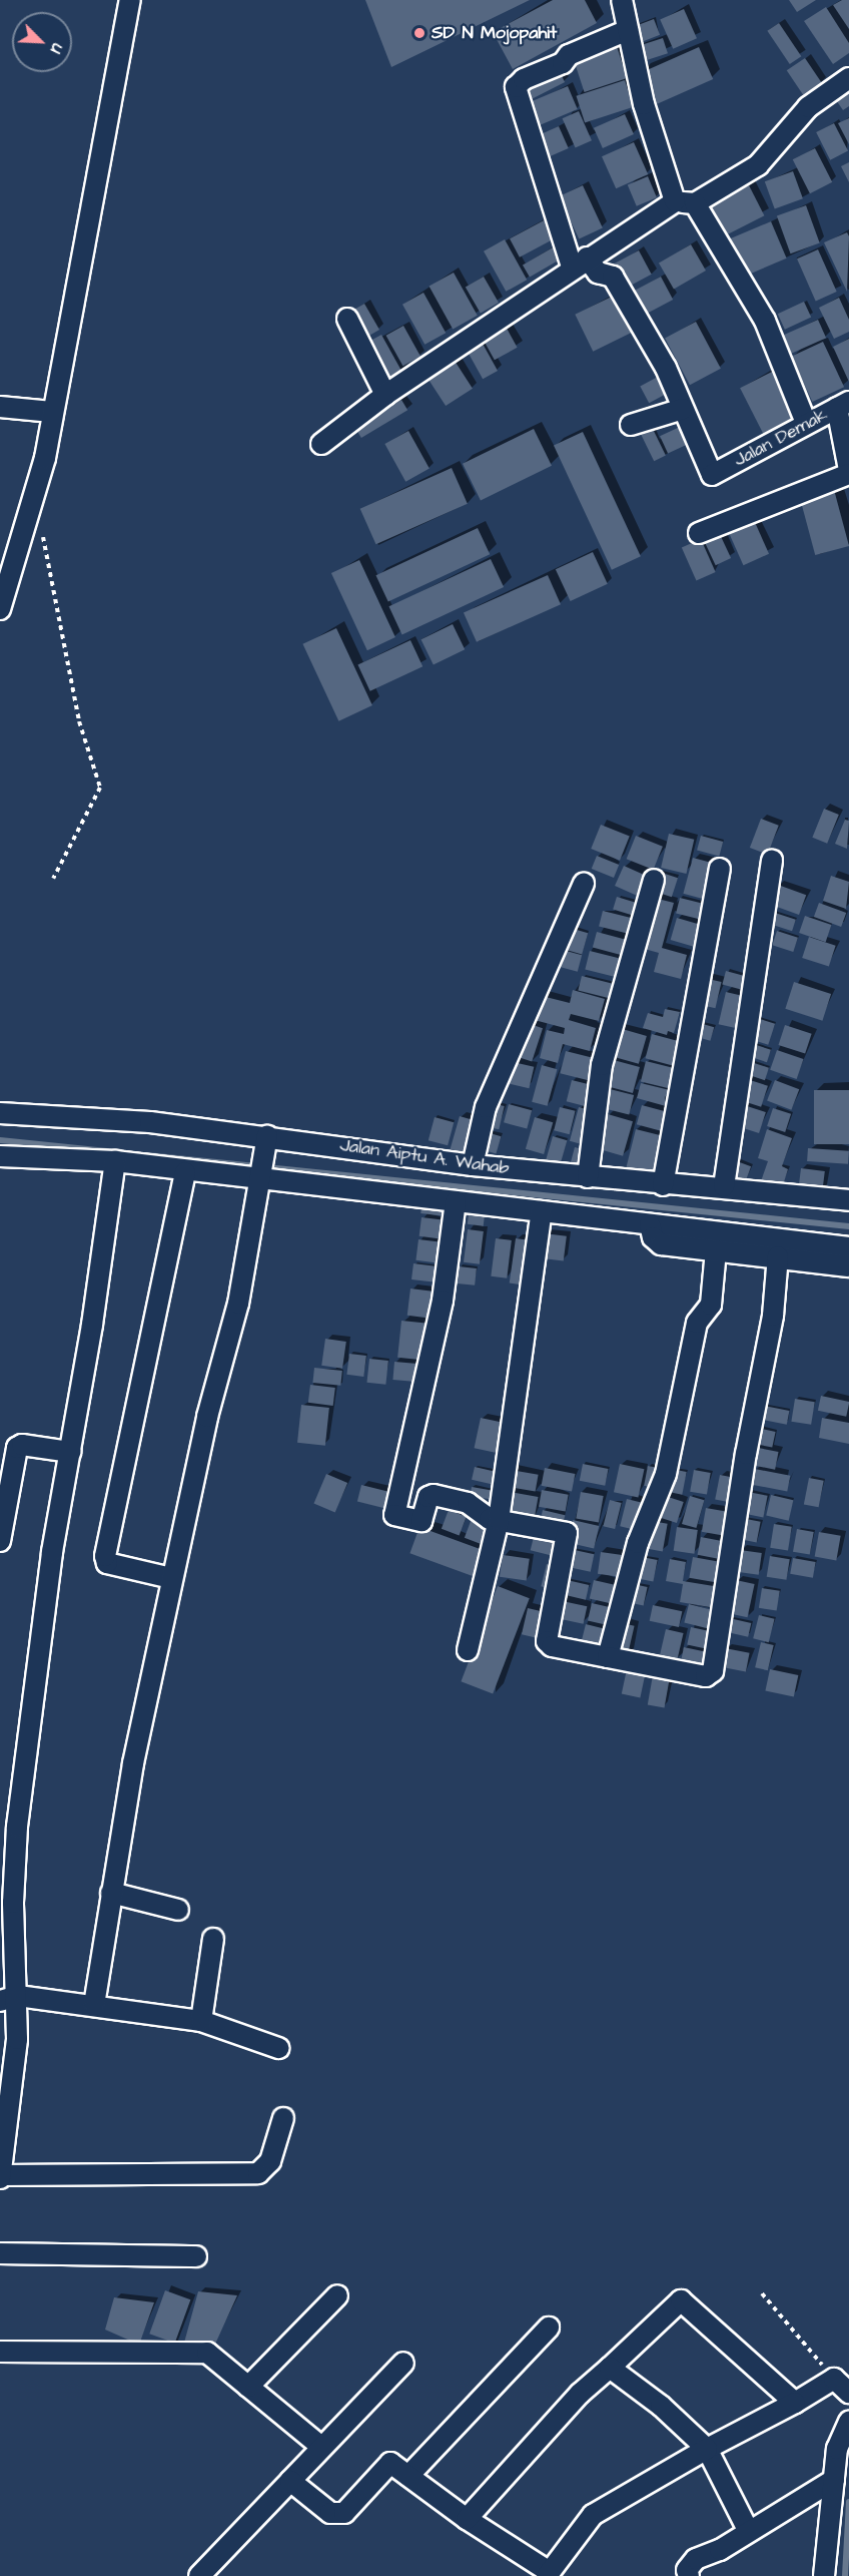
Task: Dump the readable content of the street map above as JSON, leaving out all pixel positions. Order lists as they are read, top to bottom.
{
  "streets": {
    "street": ["Jalan Demak", "Jalan Aiptu A. Wahab"]
  },
  "places": ["SD N Mojopahit"],
  "north": "bottom right"
}
